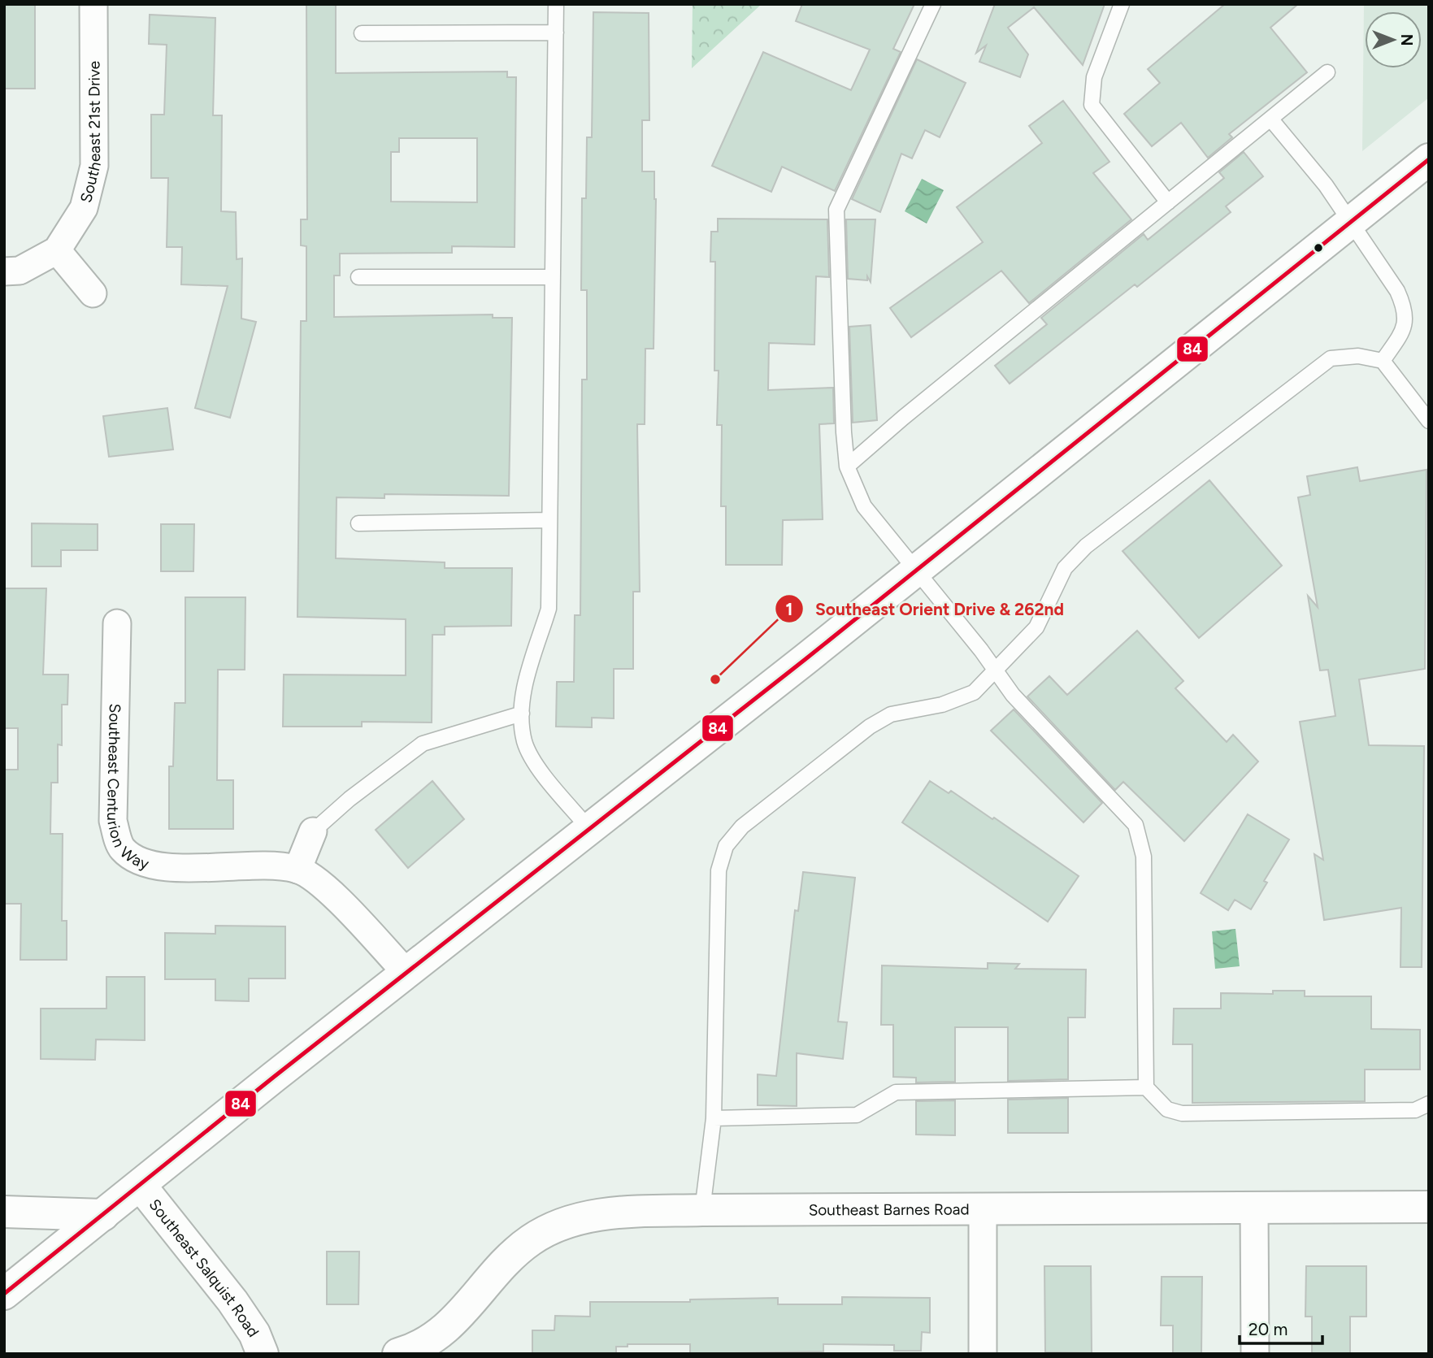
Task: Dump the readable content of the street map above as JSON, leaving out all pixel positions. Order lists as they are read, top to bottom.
{
  "streets": {
    "main road": ["Southeast Barnes Road", "Southeast Salquist Road"],
    "street": ["Southeast 21st Drive", "Southeast Centurion Way"]
  },
  "places": ["Southeast Orient Drive & 262nd"],
  "lines": ["transit line 84"],
  "scale_bar": "20 m",
  "north": "right"
}
